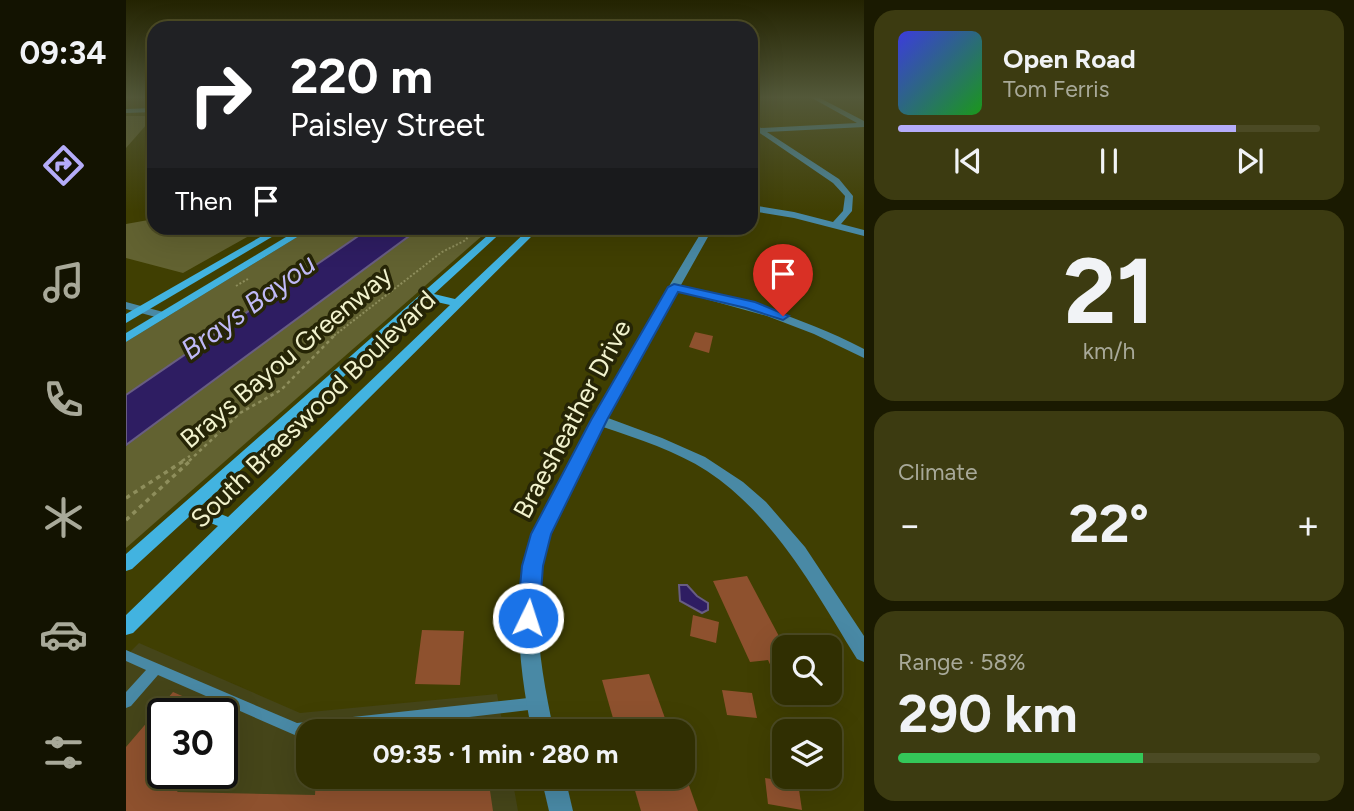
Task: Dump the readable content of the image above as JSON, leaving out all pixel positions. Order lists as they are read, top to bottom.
{
  "streets": {
    "main road": ["South Braeswood Boulevard"],
    "street": ["Braesheather Drive"],
    "path": ["Brays Bayou Greenway"]
  },
  "water": ["Brays Bayou"],
  "page": {
    "tabs": "09:34",
    "turn": ["220 m", "Paisley Street"],
    "song": ["Open Road", "Tom Ferris"],
    "then": "Then",
    "tile": [
      ["21", "km/h"],
      "Climate",
      ["Range · 58%", "290 km"]
    ],
    "heat": ["−", "22°", "+"],
    "limit": "30",
    "trip": "09:35 · 1 min · 280 m"
  }
}
